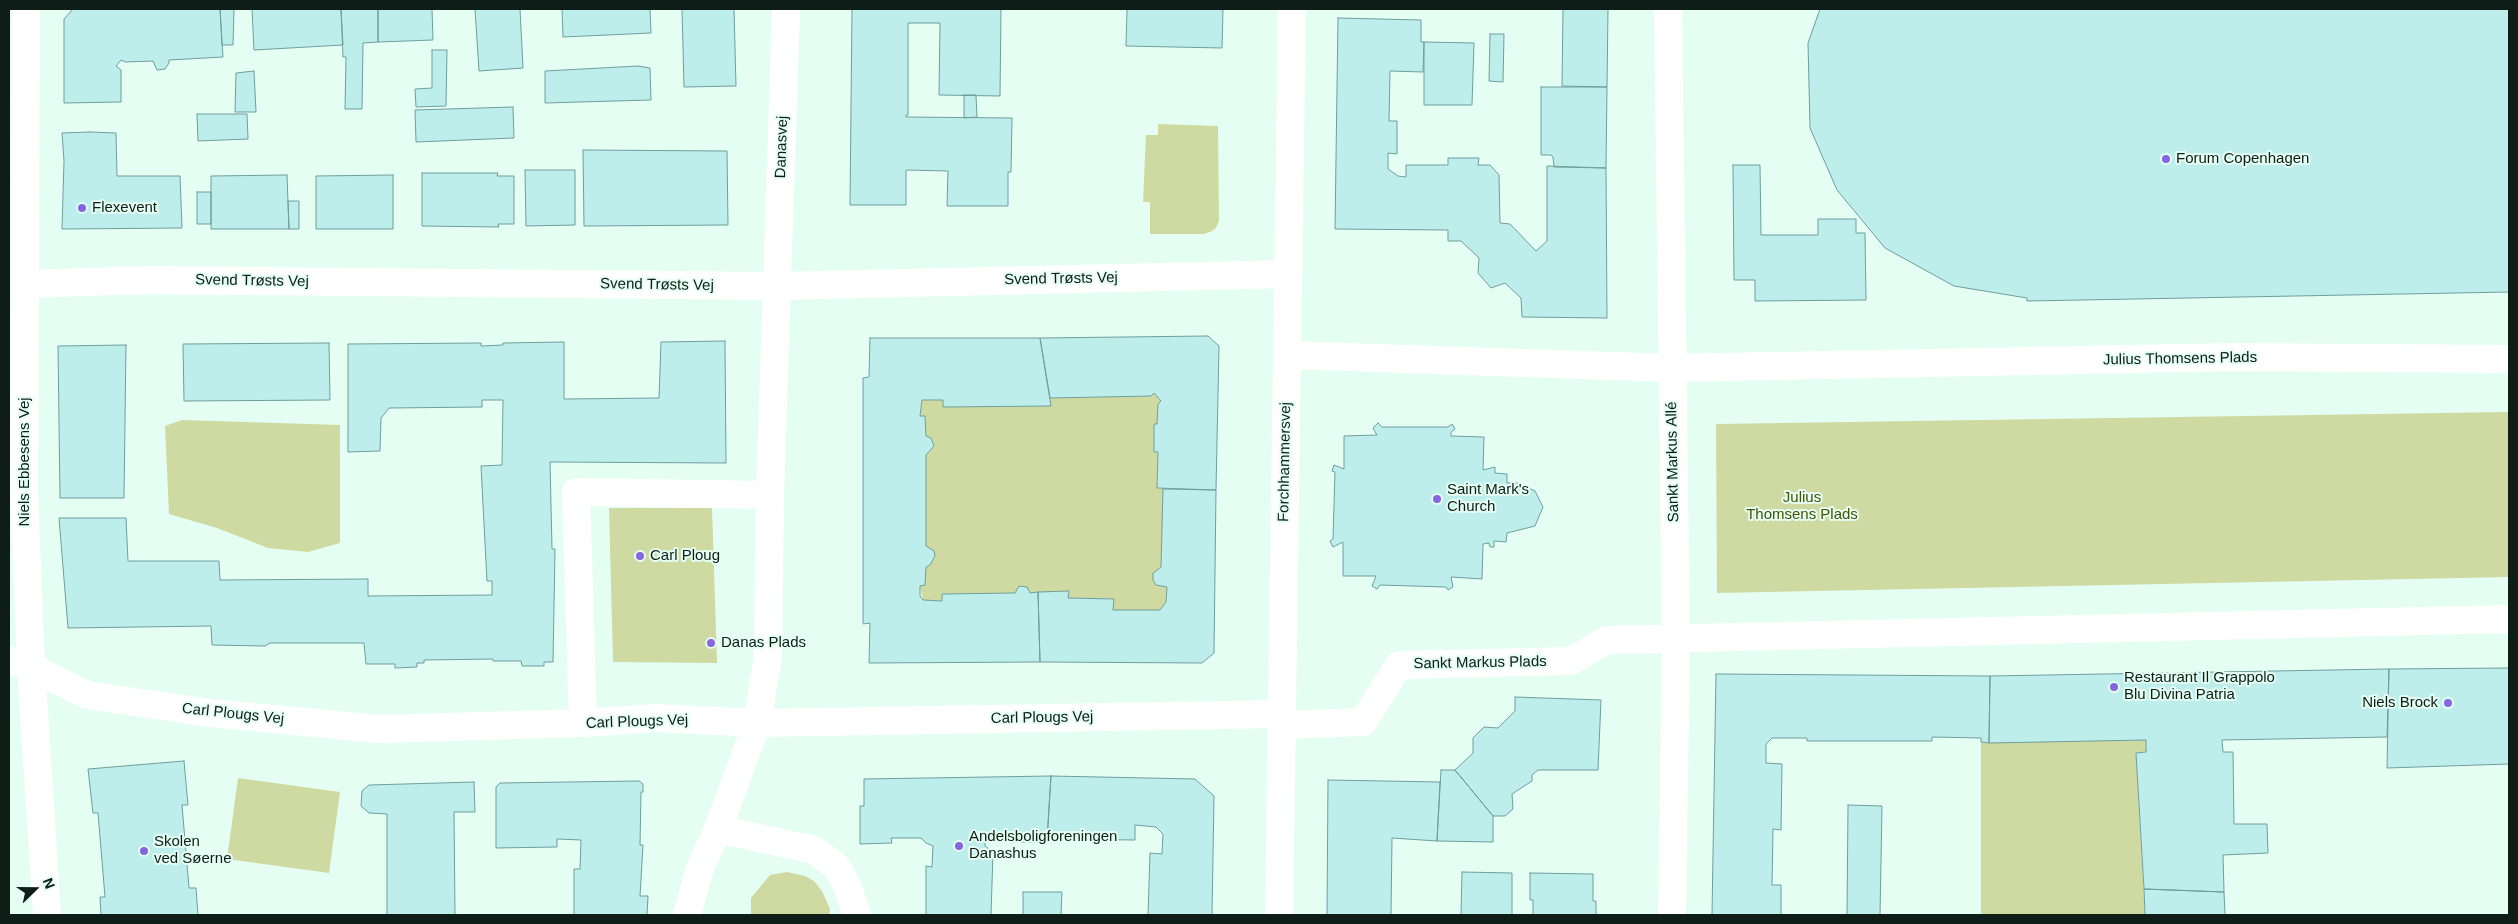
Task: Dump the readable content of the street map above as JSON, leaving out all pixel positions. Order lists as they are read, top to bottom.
{
  "streets": {
    "street": [
      "Danasvej",
      "Svend Trøsts Vej",
      "Julius Thomsens Plads",
      "Niels Ebbesens Vej",
      "Forchhammersvej",
      "Sankt Markus Allé",
      "Sankt Markus Plads",
      "Carl Plougs Vej"
    ]
  },
  "crossings": [
    ["Danasvej", "Svend Trøsts Vej"],
    ["Svend Trøsts Vej", "Niels Ebbesens Vej"],
    ["Svend Trøsts Vej", "Forchhammersvej"],
    ["Julius Thomsens Plads", "Sankt Markus Allé"],
    ["Niels Ebbesens Vej", "Carl Plougs Vej"],
    ["Forchhammersvej", "Sankt Markus Plads"],
    ["Forchhammersvej", "Carl Plougs Vej"],
    ["Sankt Markus Allé", "Sankt Markus Plads"],
    ["Sankt Markus Plads", "Carl Plougs Vej"]
  ],
  "parks": ["Julius Thomsens Plads"],
  "places": [
    "Forum Copenhagen",
    "Flexevent",
    "Saint Mark's Church",
    "Carl Ploug",
    "Danas Plads",
    "Restaurant Il Grappolo Blu Divina Patria",
    "Niels Brock",
    "Andelsboligforeningen Danashus",
    "Skolen ved Søerne"
  ],
  "north": "right"
}
